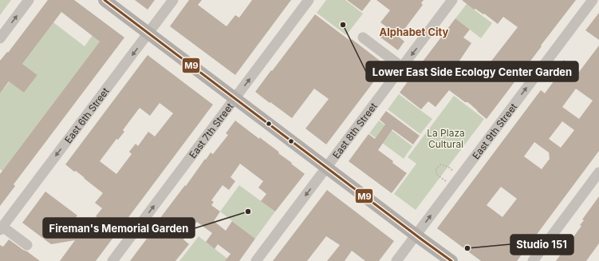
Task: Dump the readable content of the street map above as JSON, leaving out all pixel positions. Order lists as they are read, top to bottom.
{
  "streets": {
    "street": [
      "East 6th Street",
      "East 7th Street",
      "East 8th Street",
      "East 9th Street"
    ]
  },
  "one_way": [
    "East 6th Street",
    "East 7th Street",
    "East 8th Street",
    "East 9th Street"
  ],
  "districts": ["Alphabet City"],
  "parks": ["La Plaza Cultural"],
  "places": ["Lower East Side Ecology Center Garden", "Fireman's Memorial Garden", "Studio 151"],
  "lines": ["transit line M9"]
}
